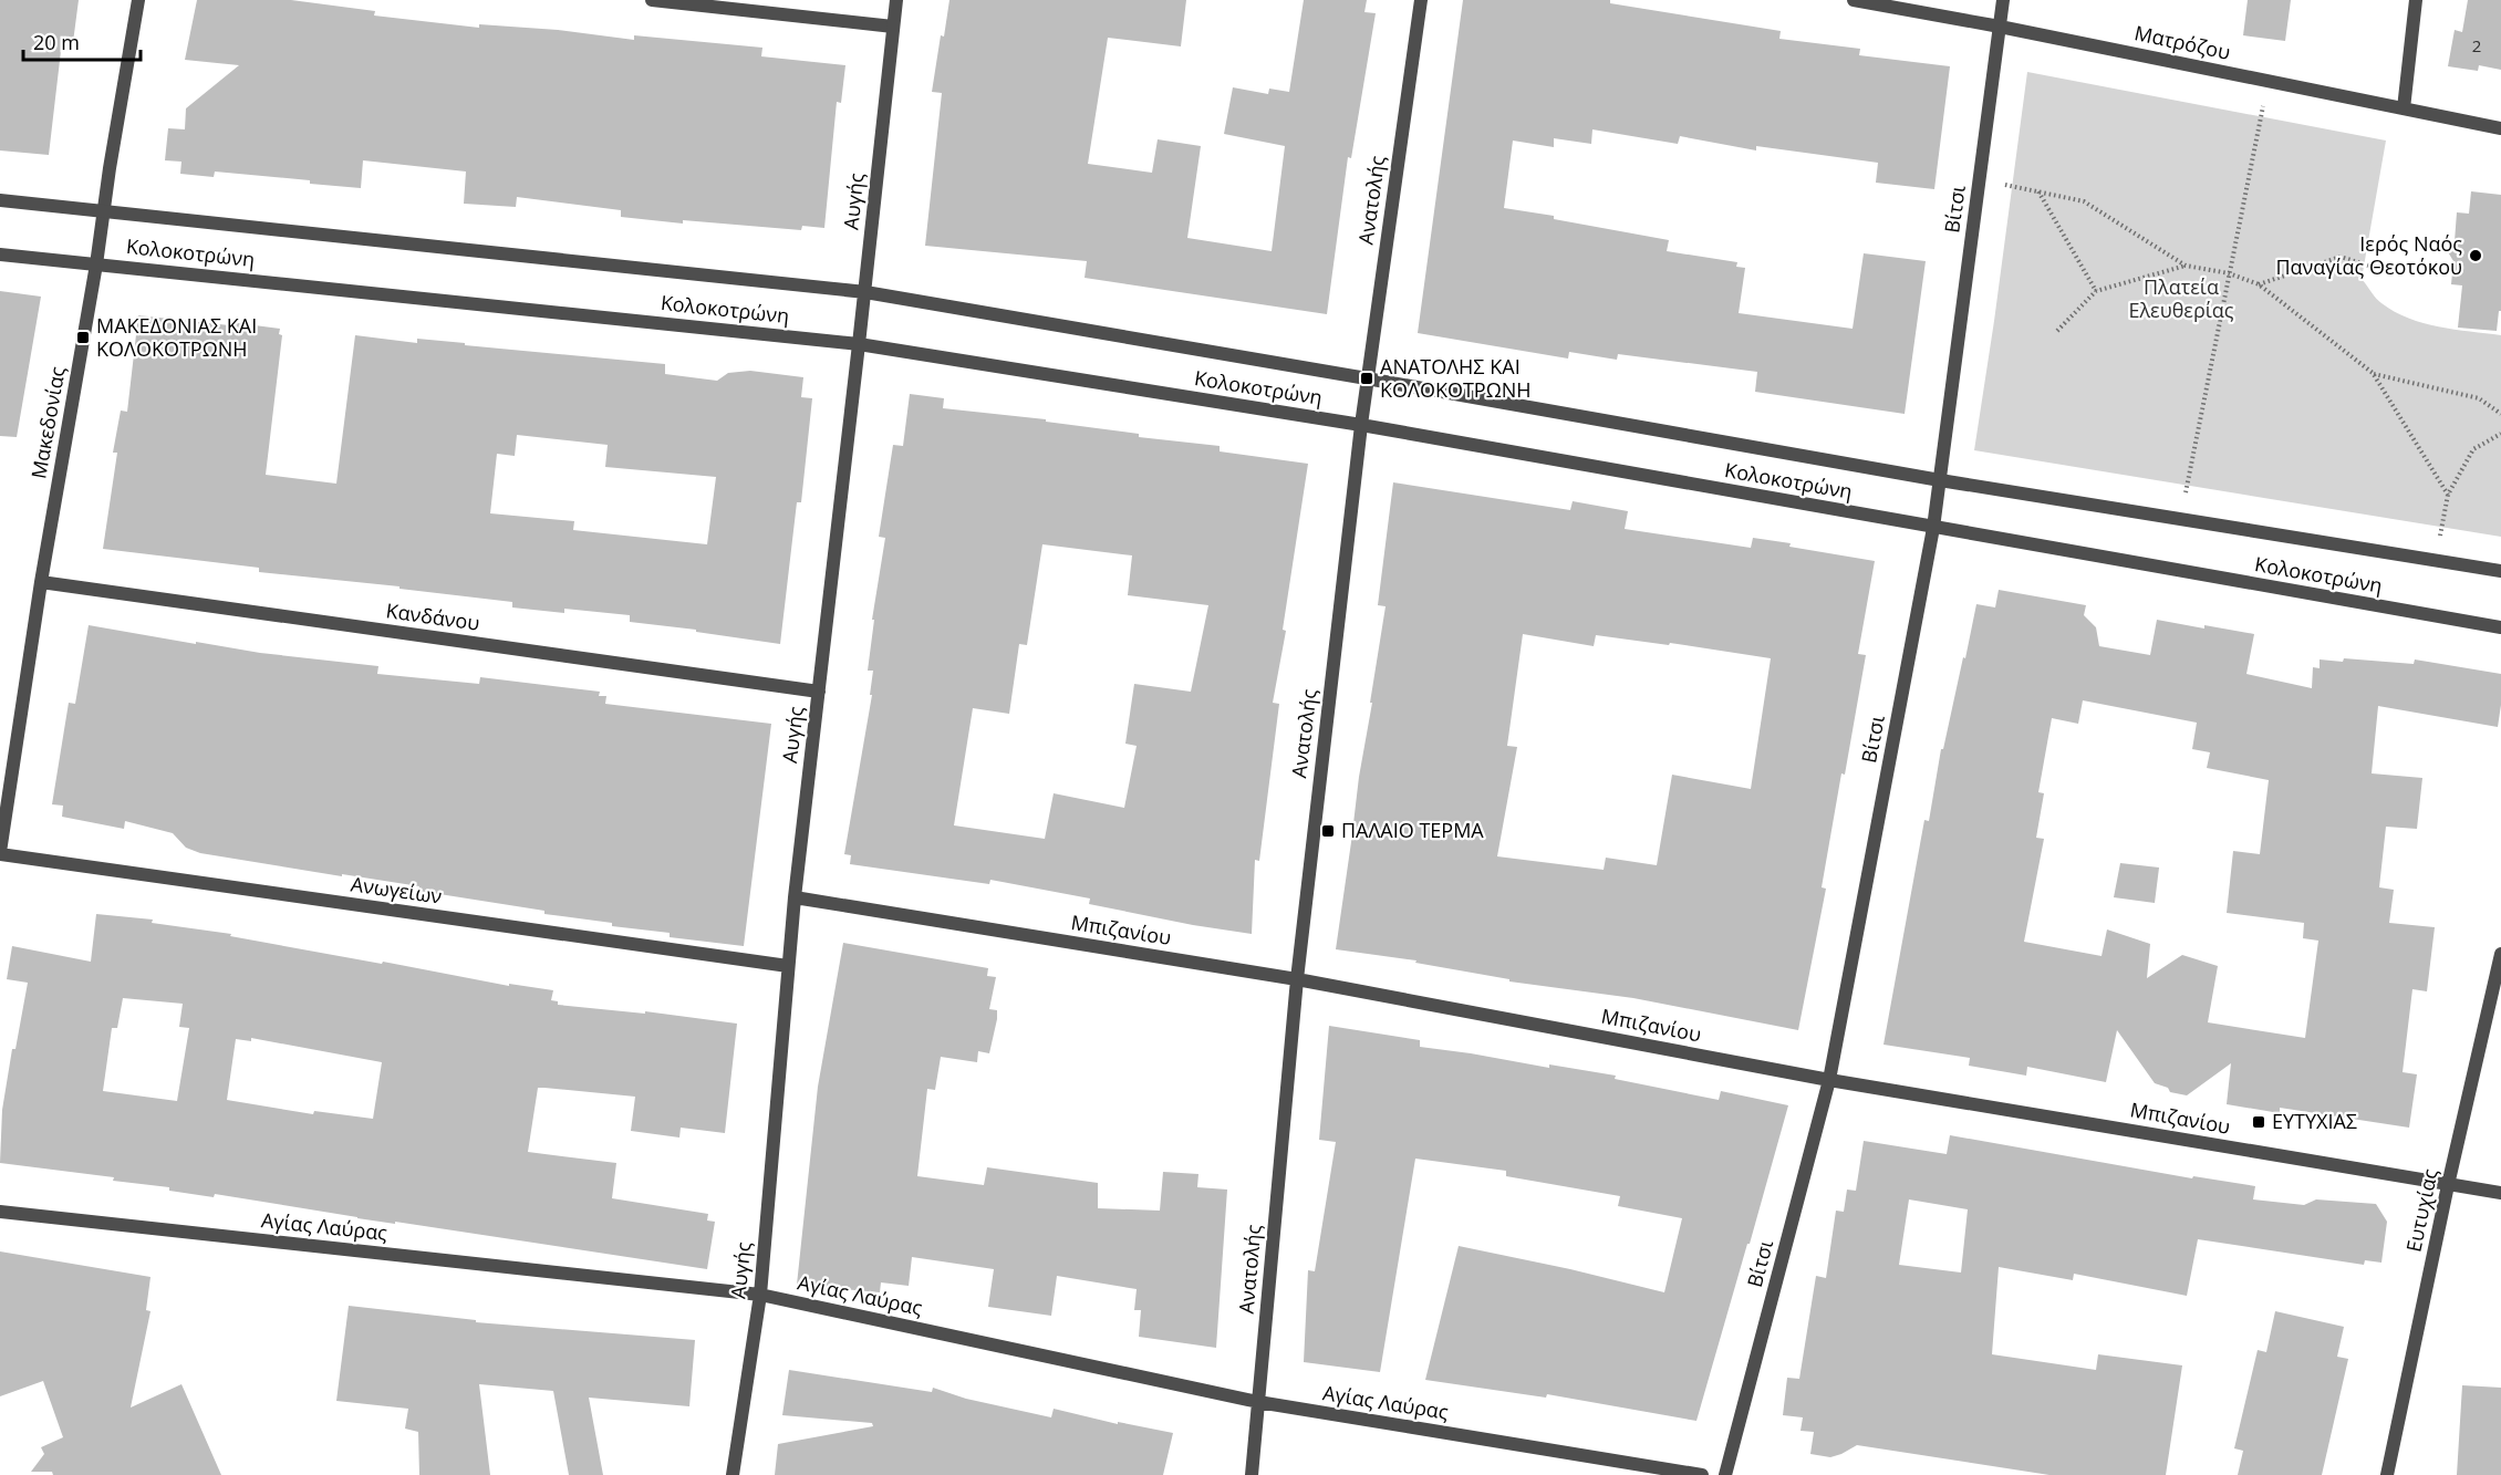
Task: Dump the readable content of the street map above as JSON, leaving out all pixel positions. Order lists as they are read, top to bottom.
{
  "streets": {
    "street": [
      "Ματρόζου",
      "Ανατολής",
      "Αυγής",
      "Βίτσι",
      "Κολοκοτρώνη",
      "Μακεδονίας",
      "Κανδάνου",
      "Ανωγείων",
      "Μπιζανίου",
      "Ευτυχίας",
      "Αγίας Λαύρας"
    ]
  },
  "crossings": [
    ["Ματρόζου", "Βίτσι"],
    ["Ανατολής", "Κολοκοτρώνη"],
    ["Ανατολής", "Μπιζανίου"],
    ["Ανατολής", "Αγίας Λαύρας"],
    ["Αυγής", "Κολοκοτρώνη"],
    ["Αυγής", "Κανδάνου"],
    ["Αυγής", "Ανωγείων"],
    ["Αυγής", "Μπιζανίου"],
    ["Αυγής", "Αγίας Λαύρας"],
    ["Βίτσι", "Κολοκοτρώνη"],
    ["Βίτσι", "Μπιζανίου"],
    ["Κολοκοτρώνη", "Μακεδονίας"],
    ["Μακεδονίας", "Κανδάνου"],
    ["Μακεδονίας", "Ανωγείων"],
    ["Μπιζανίου", "Ευτυχίας"]
  ],
  "parks": ["Πλατεία Ελευθερίας"],
  "places": {
    "other": ["Ιερός Ναός Παναγίας Θεοτόκου"],
    "transit": [
      "ΜΑΚΕΔΟΝΙΑΣ ΚΑΙ ΚΟΛΟΚΟΤΡΩΝΗ",
      "ΑΝΑΤΟΛΗΣ ΚΑΙ ΚΟΛΟΚΟΤΡΩΝΗ",
      "ΠΑΛΑΙΟ ΤΕΡΜΑ",
      "ΕΥΤΥΧΙΑΣ"
    ]
  },
  "house_numbers": ["2"],
  "scale_bar": "20 m"
}
